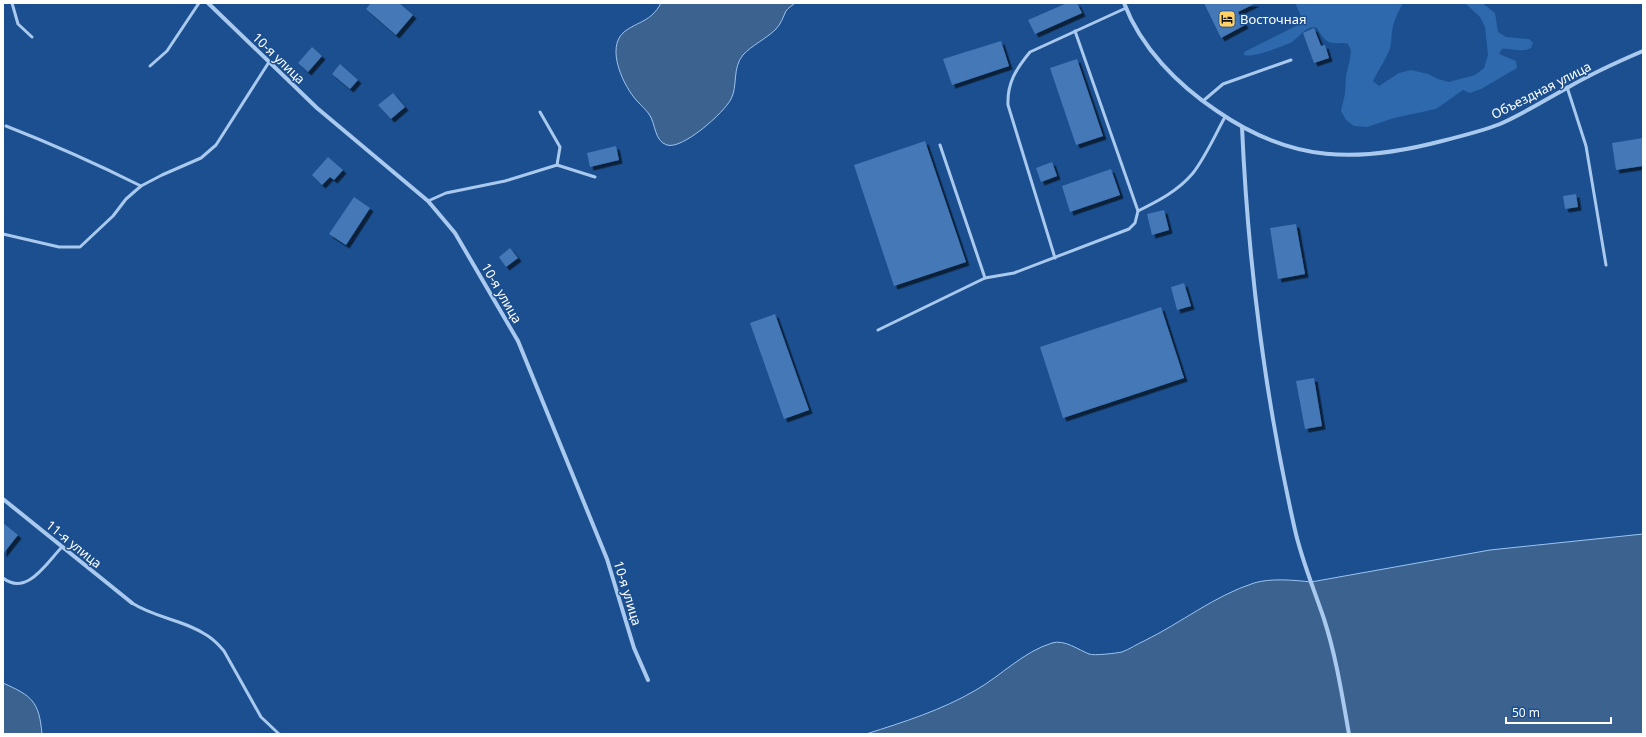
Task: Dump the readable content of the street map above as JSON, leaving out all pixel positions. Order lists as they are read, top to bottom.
{
  "streets": {
    "street": ["10-я улица", "Объездная улица", "11-я улица"]
  },
  "places": {
    "hotel": ["Восточная"]
  },
  "scale_bar": "50 m"
}
